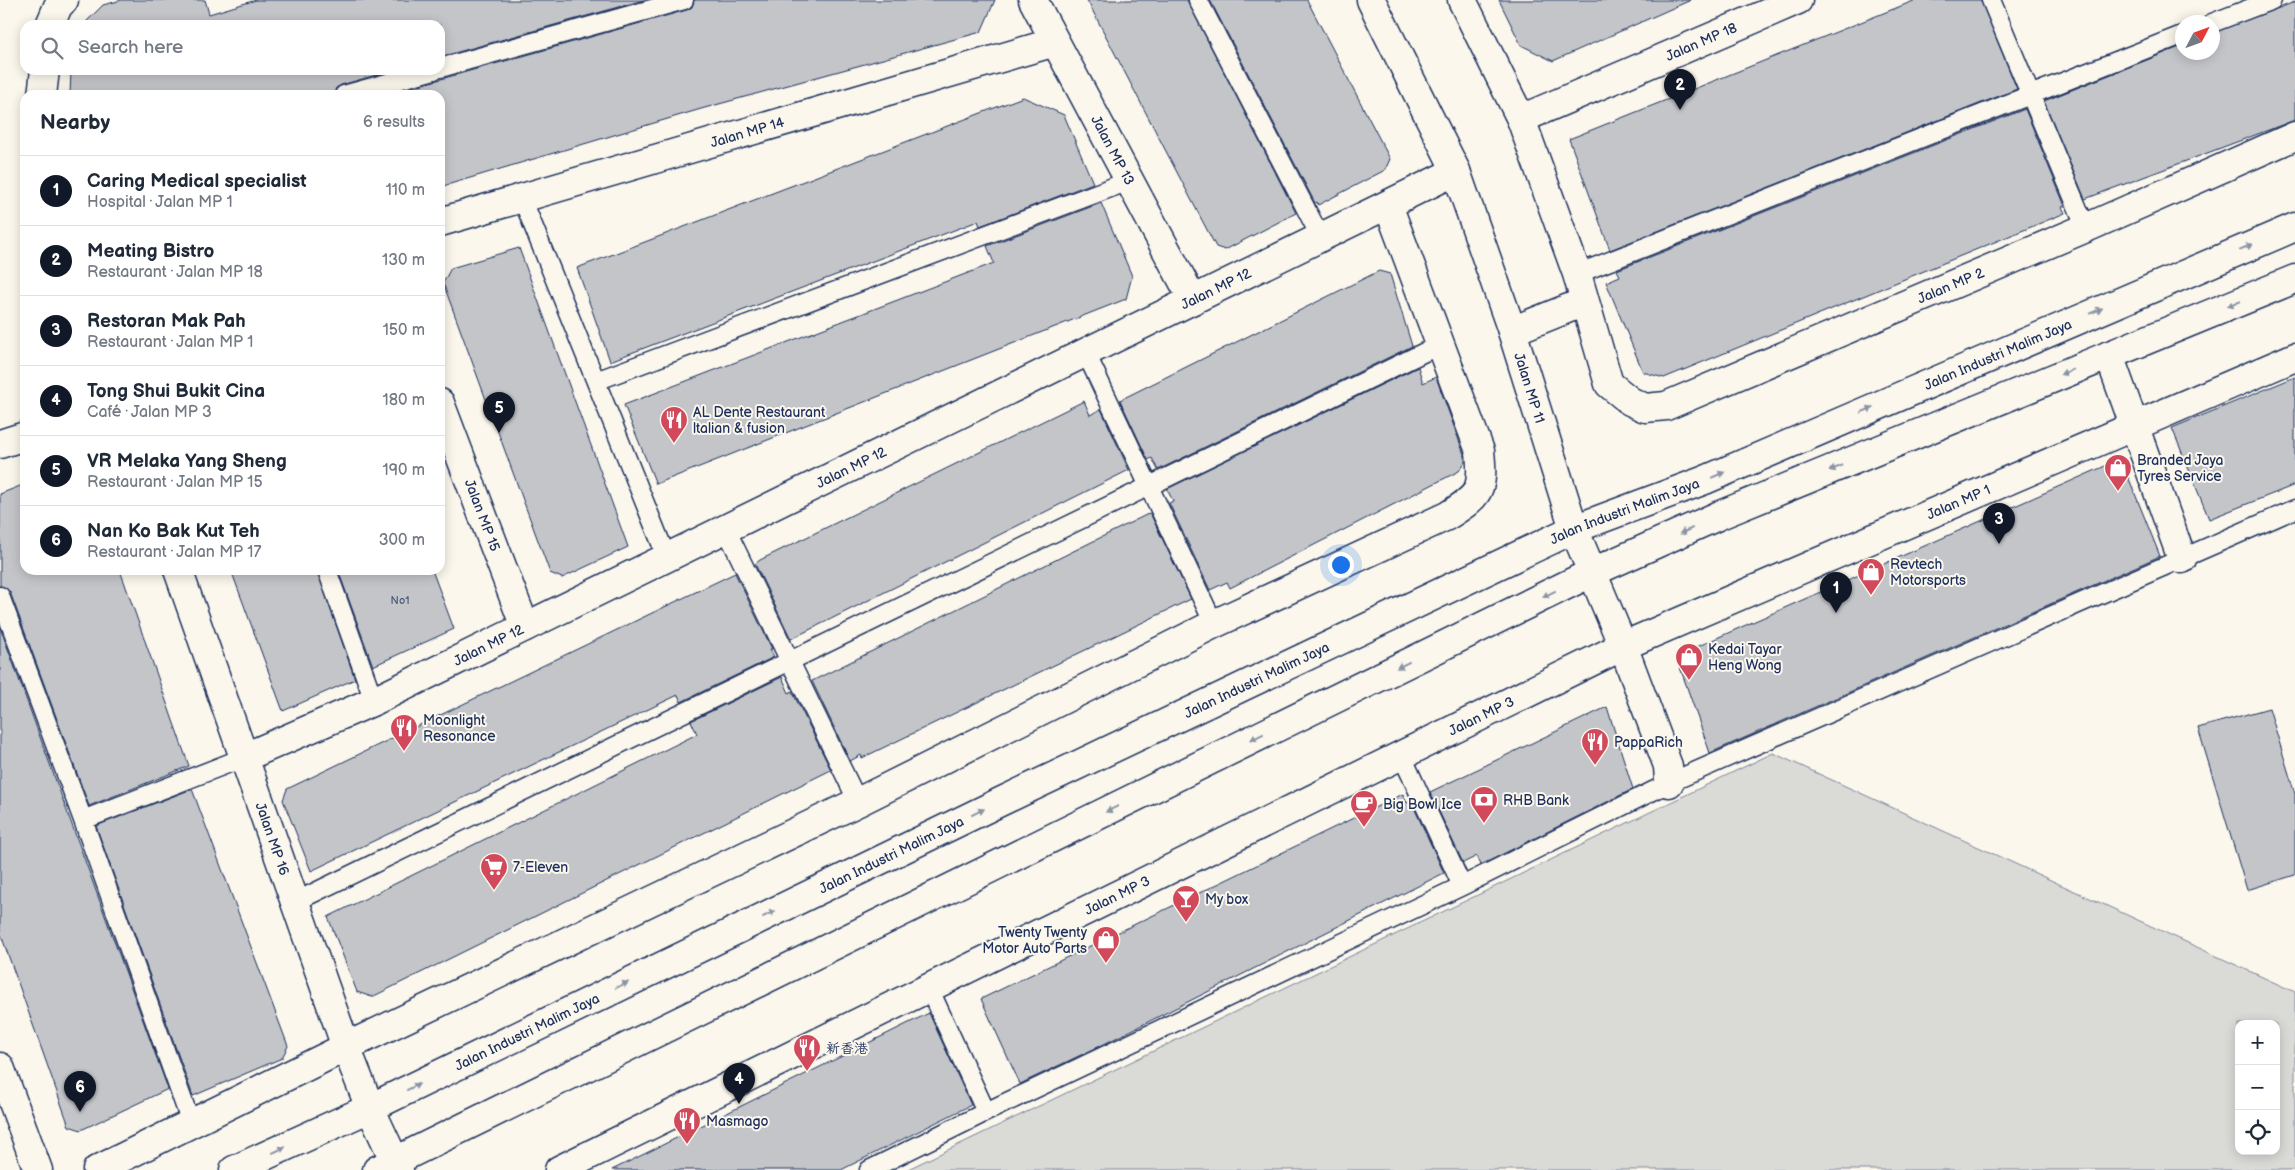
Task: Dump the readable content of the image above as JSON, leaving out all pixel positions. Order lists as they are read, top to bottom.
{
  "streets": {
    "street": [
      "Jalan MP 18",
      "Jalan MP 14",
      "Jalan MP 13",
      "Jalan MP 2",
      "Jalan MP 12",
      "Jalan Industri Malim Jaya",
      "Jalan MP 11",
      "Jalan MP 1",
      "Jalan MP 15",
      "Jalan MP 3",
      "Jalan MP 16"
    ]
  },
  "crossings": [
    ["Jalan MP 14", "Jalan MP 13"],
    ["Jalan MP 13", "Jalan MP 12"],
    ["Jalan MP 12", "Jalan MP 11"],
    ["Jalan MP 12", "Jalan MP 15"],
    ["Jalan MP 12", "Jalan MP 16"],
    ["Jalan Industri Malim Jaya", "Jalan MP 11"],
    ["Jalan Industri Malim Jaya", "Jalan MP 16"],
    ["Jalan MP 11", "Jalan MP 1"],
    ["Jalan MP 11", "Jalan MP 3"],
    ["Jalan MP 1", "Jalan MP 3"]
  ],
  "places": {
    "restaurant": [
      "AL Dente Restaurant ltalian & fusion",
      "Moonlight Resonance",
      "PappaRich",
      "新香港",
      "Masmago"
    ],
    "shop": [
      "Branded Jaya Tyres Service",
      "Revtech Motorsports",
      "Kedai Tayar Heng Wong",
      "Twenty Twenty Motor Auto Parts"
    ],
    "bank": ["RHB Bank"],
    "cafe": ["Big Bowl Ice"],
    "supermarket": ["7-Eleven"],
    "bar": ["My box"]
  },
  "house_numbers": ["No1"],
  "north": "top right",
  "page": {
    "search": "Search here",
    "pins": [
      "2",
      "5",
      "3",
      "1",
      "4",
      "6"
    ],
    "heading": ["Nearby", "6 results"],
    "list": [
      {
        "mark": "1",
        "name": "Caring Medical specialist",
        "note": "Hospital · Jalan MP 1",
        "value": "110 m"
      },
      {
        "mark": "2",
        "name": "Meating Bistro",
        "note": "Restaurant · Jalan MP 18",
        "value": "130 m"
      },
      {
        "mark": "3",
        "name": "Restoran Mak Pah",
        "note": "Restaurant · Jalan MP 1",
        "value": "150 m"
      },
      {
        "mark": "4",
        "name": "Tong Shui Bukit Cina",
        "note": "Café · Jalan MP 3",
        "value": "180 m"
      },
      {
        "mark": "5",
        "name": "VR Melaka Yang Sheng",
        "note": "Restaurant · Jalan MP 15",
        "value": "190 m"
      },
      {
        "mark": "6",
        "name": "Nan Ko Bak Kut Teh",
        "note": "Restaurant · Jalan MP 17",
        "value": "300 m"
      }
    ],
    "map_buttons": ["+", "−"]
  }
}
